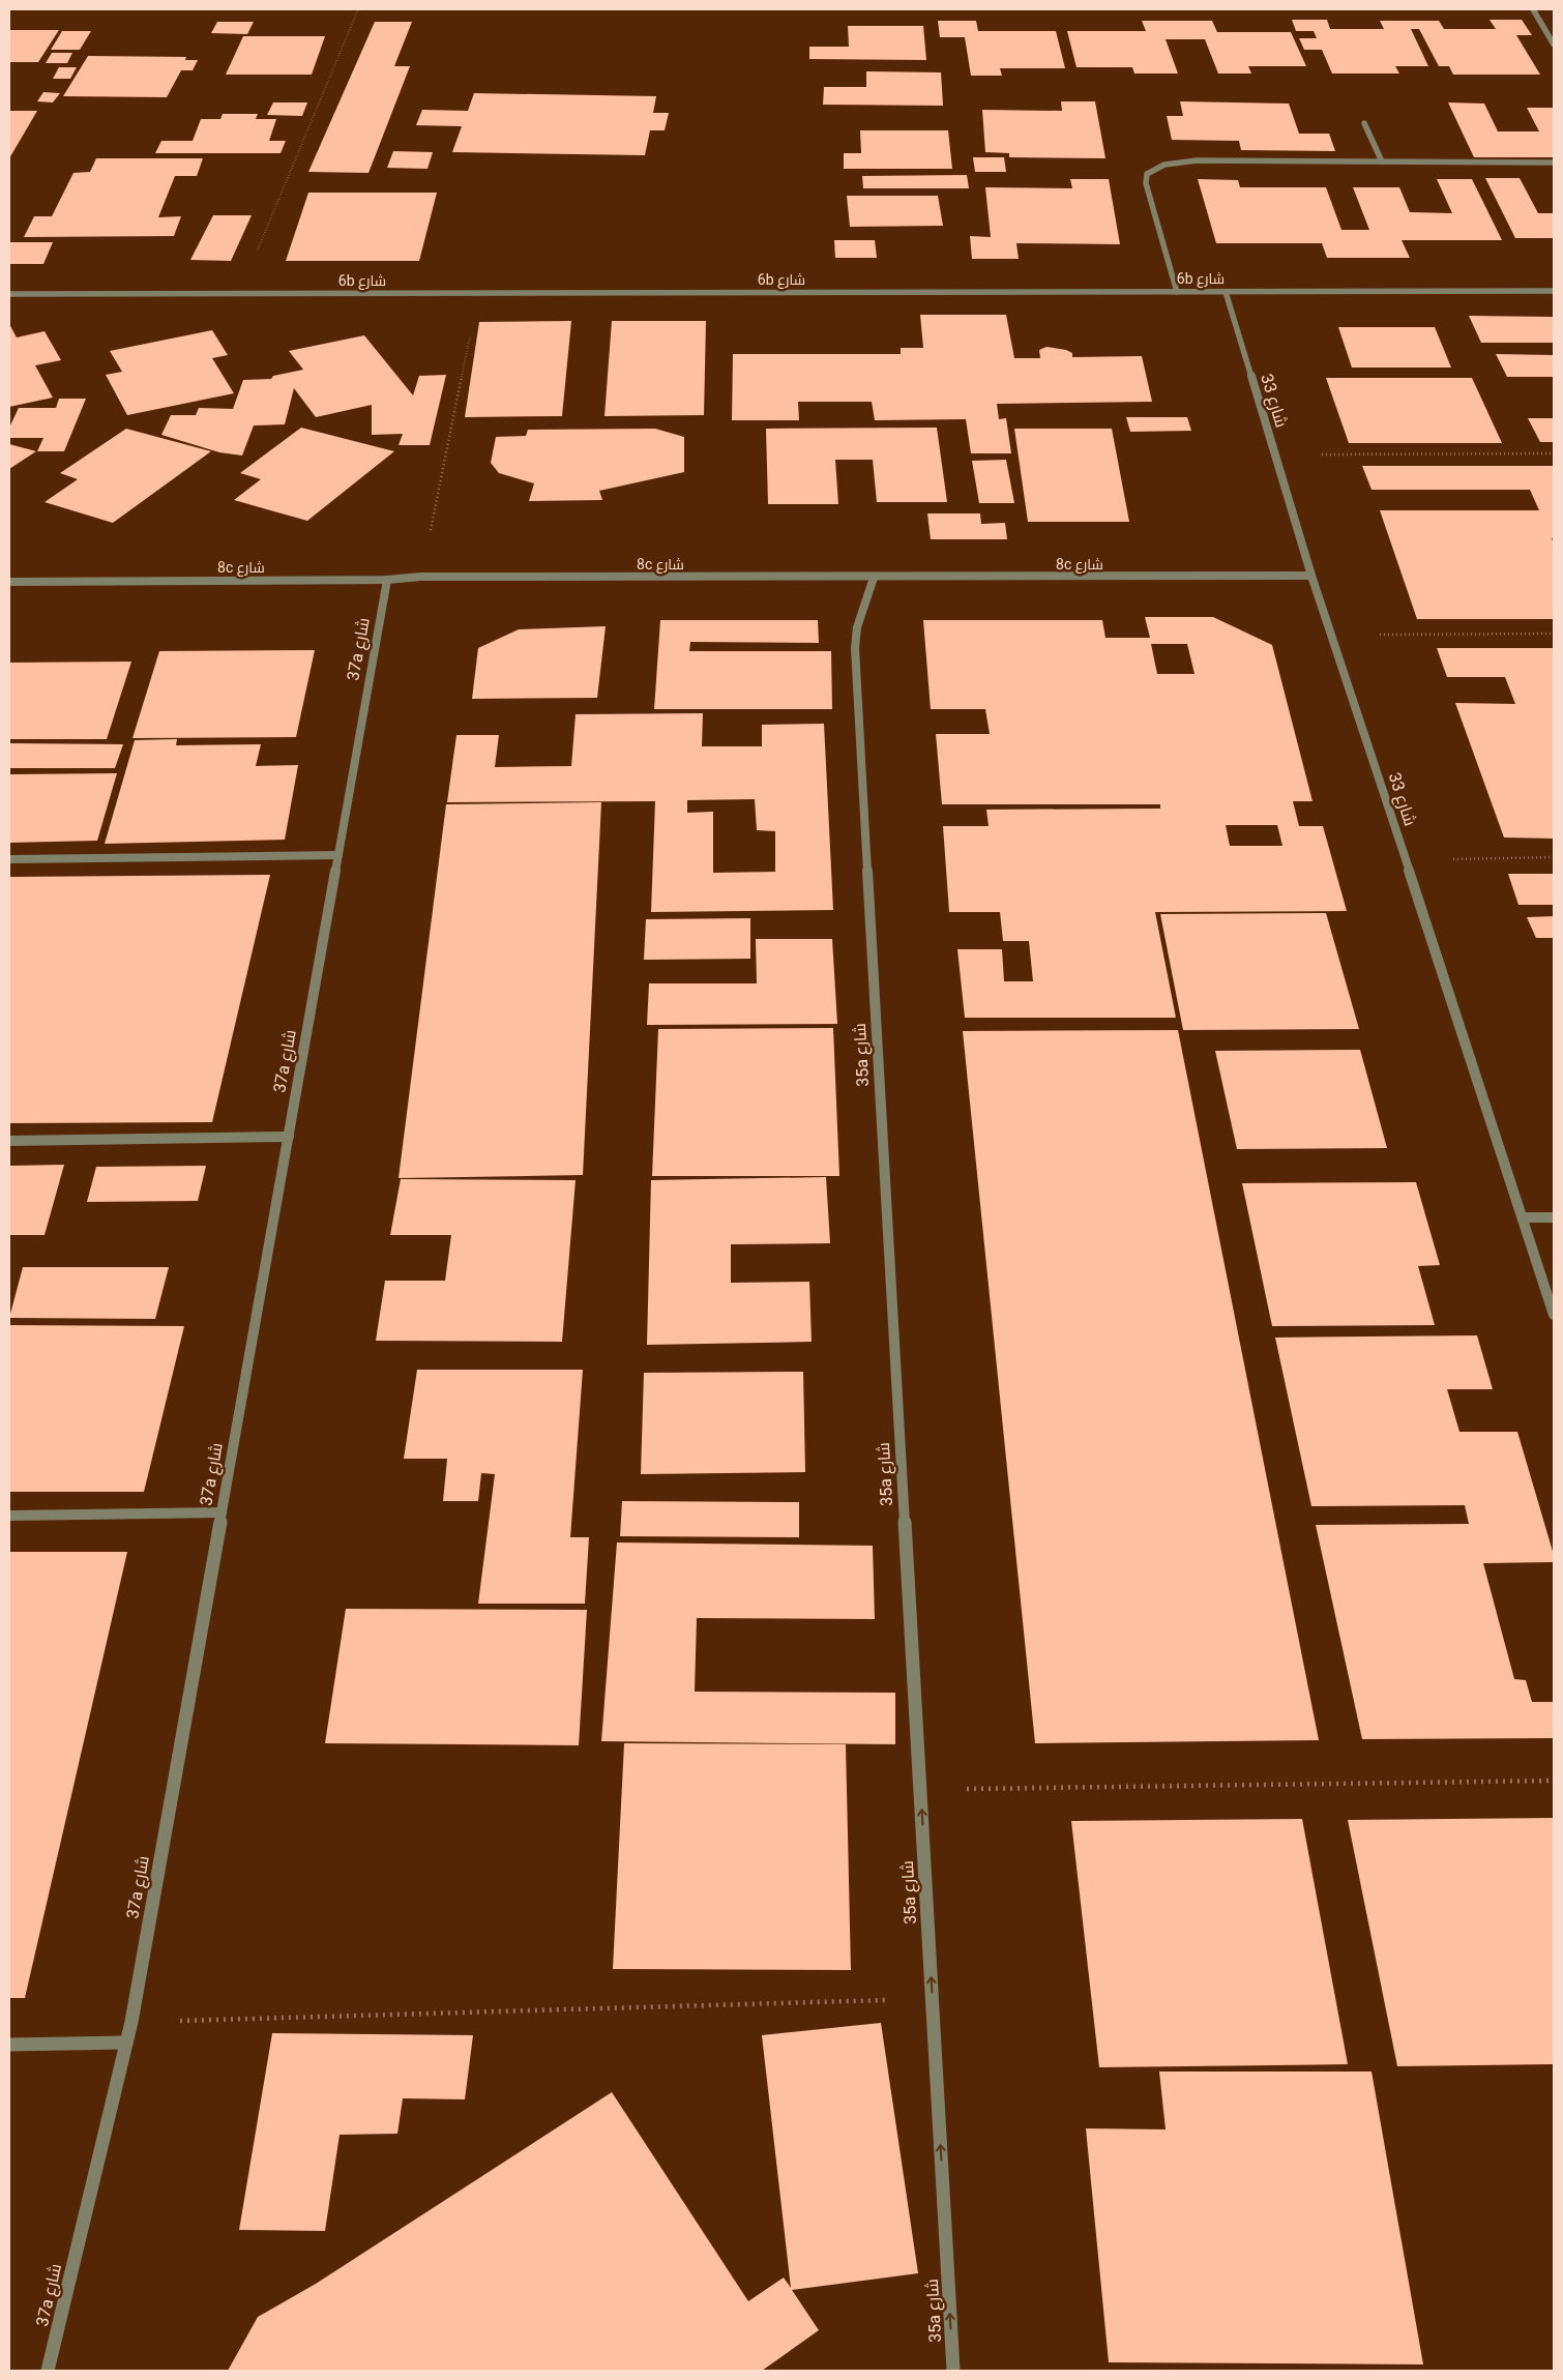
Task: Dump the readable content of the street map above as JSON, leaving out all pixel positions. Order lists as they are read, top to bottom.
{
  "streets": {
    "street": [
      "6b شارع",
      "شارع 33",
      "8c شارع",
      "37a شارع",
      "35a شارع"
    ]
  },
  "crossings": [
    ["6b شارع", "شارع 33"],
    ["شارع 33", "8c شارع"],
    ["8c شارع", "37a شارع"],
    ["8c شارع", "35a شارع"]
  ]
}
